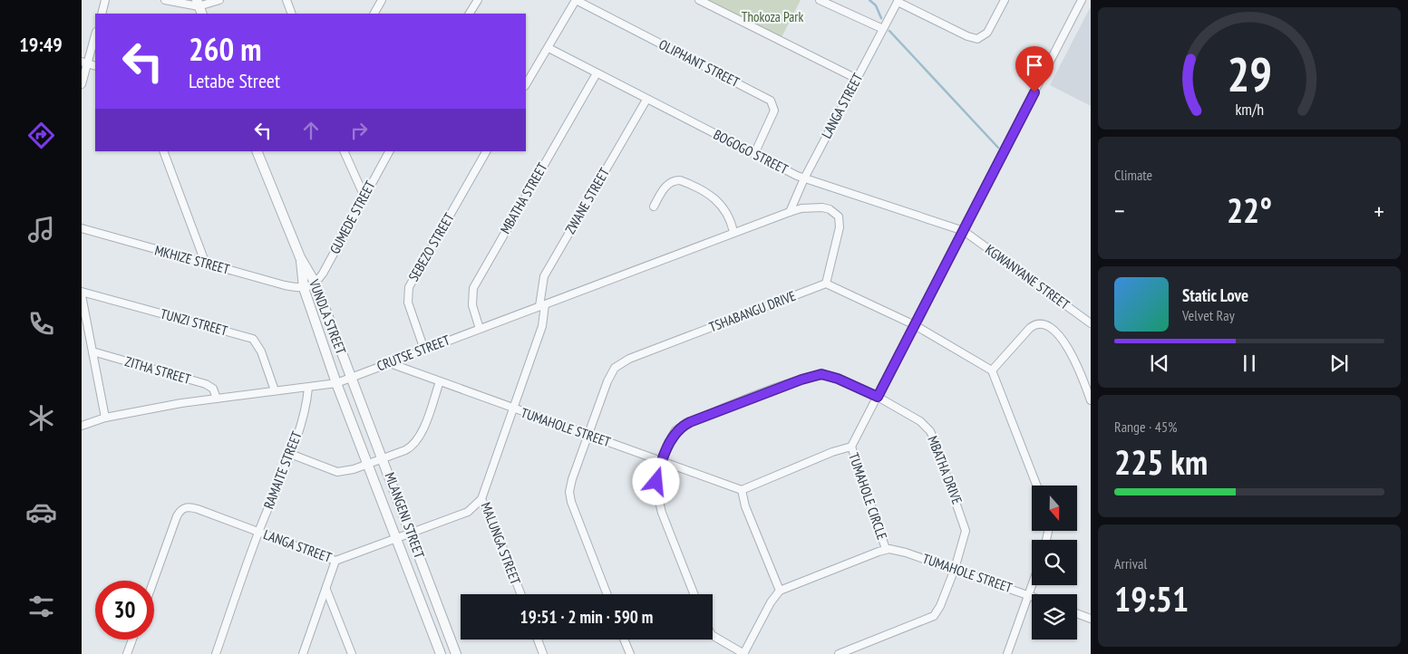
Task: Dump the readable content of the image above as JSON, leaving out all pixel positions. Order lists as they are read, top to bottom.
{
  "streets": {
    "street": [
      "OLIPHANT STREET",
      "LANGA STREET",
      "BOGOGO STREET",
      "MBATHA STREET",
      "ZWANE STREET",
      "GUMEDE STREET",
      "SEBEZO STREET",
      "MKHIZE STREET",
      "KGWANYANE STREET",
      "TSHABANGU DRIVE",
      "VUNDLA STREET",
      "TUNZI STREET",
      "CRUTSE STREET",
      "ZITHA STREET",
      "TUMAHOLE STREET",
      "RAMAITE STREET",
      "MBATHA DRIVE",
      "TUMAHOLE CIRCLE",
      "MLANGENI STREET",
      "MALUNGA STREET"
    ]
  },
  "crossings": [
    ["OLIPHANT STREET", "BOGOGO STREET"],
    ["LANGA STREET", "BOGOGO STREET"],
    ["LANGA STREET", "CRUTSE STREET"],
    ["LANGA STREET", "RAMAITE STREET"],
    ["LANGA STREET", "MLANGENI STREET"],
    ["LANGA STREET", "MALUNGA STREET"],
    ["BOGOGO STREET", "MBATHA STREET"],
    ["BOGOGO STREET", "ZWANE STREET"],
    ["BOGOGO STREET", "KGWANYANE STREET"],
    ["MBATHA STREET", "CRUTSE STREET"],
    ["ZWANE STREET", "CRUTSE STREET"],
    ["ZWANE STREET", "MALUNGA STREET"],
    ["GUMEDE STREET", "VUNDLA STREET"],
    ["SEBEZO STREET", "CRUTSE STREET"],
    ["MKHIZE STREET", "VUNDLA STREET"],
    ["TSHABANGU DRIVE", "CRUTSE STREET"],
    ["TSHABANGU DRIVE", "TUMAHOLE STREET"],
    ["VUNDLA STREET", "CRUTSE STREET"],
    ["VUNDLA STREET", "MLANGENI STREET"],
    ["TUNZI STREET", "CRUTSE STREET"],
    ["CRUTSE STREET", "ZITHA STREET"],
    ["CRUTSE STREET", "TUMAHOLE STREET"],
    ["CRUTSE STREET", "RAMAITE STREET"],
    ["CRUTSE STREET", "MLANGENI STREET"],
    ["CRUTSE STREET", "MALUNGA STREET"],
    ["TUMAHOLE STREET", "MBATHA DRIVE"],
    ["TUMAHOLE STREET", "TUMAHOLE CIRCLE"],
    ["TUMAHOLE STREET", "MALUNGA STREET"]
  ],
  "parks": ["Thokoza Park"],
  "north": "bottom",
  "page": {
    "tabs": "19:49",
    "turn": ["260 m", "Letabe Street"],
    "tile": [
      "Climate",
      ["Range · 45%", "225 km"],
      ["Arrival", "19:51"]
    ],
    "heat": ["−", "22°", "+"],
    "song": ["Static Love", "Velvet Ray"],
    "limit": "30",
    "trip": "19:51 · 2 min · 590 m",
    "gauge": ["29", "km/h"]
  }
}
